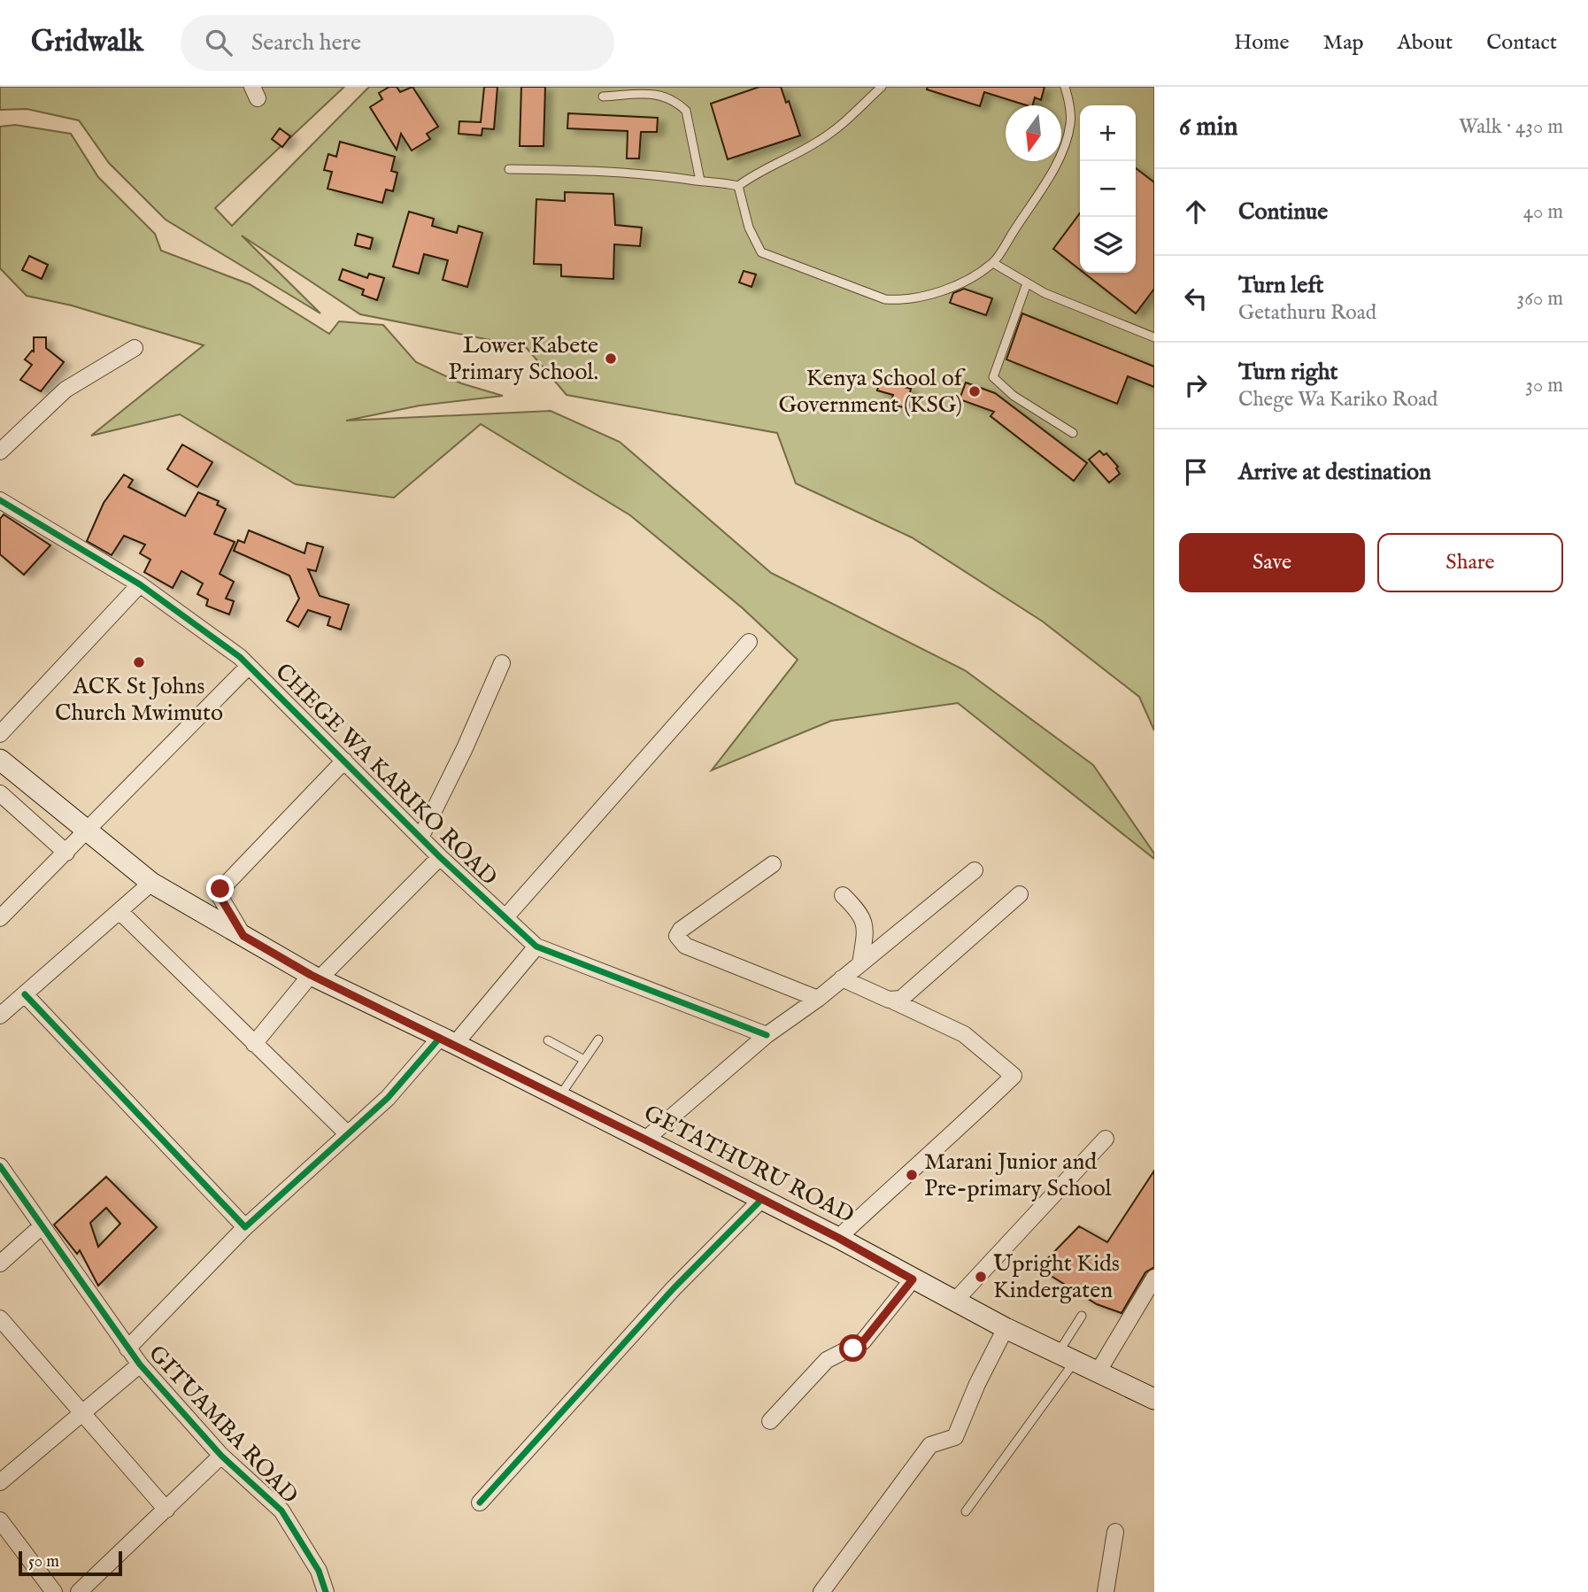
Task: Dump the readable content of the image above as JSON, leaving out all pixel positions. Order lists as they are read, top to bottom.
{
  "streets": {
    "main road": ["GETATHURU ROAD"],
    "street": ["CHEGE WA KARIKO ROAD", "GITUAMBA ROAD"]
  },
  "crossings": [
    ["CHEGE WA KARIKO ROAD", "GETATHURU ROAD"]
  ],
  "places": [
    "Lower Kabete Primary School.",
    "Kenya School of Government (KSG)",
    "ACK St Johns Church Mwimuto",
    "Marani Junior and Pre-primary School",
    "Upright Kids Kindergaten"
  ],
  "scale_bar": "50 m",
  "north": "bottom",
  "page": {
    "header": "Gridwalk",
    "search": "Search here",
    "nav": [
      "Home",
      "Map",
      "About",
      "Contact"
    ],
    "heading": ["6 min", "Walk · 430 m"],
    "map_buttons": ["+", "−"],
    "list": [
      ["Continue", "40 m"],
      ["Turn left", "Getathuru Road", "360 m"],
      ["Turn right", "Chege Wa Kariko Road", "30 m"],
      "Arrive at destination"
    ],
    "buttons": ["Save", "Share"],
    "scale": "50 m"
  }
}
